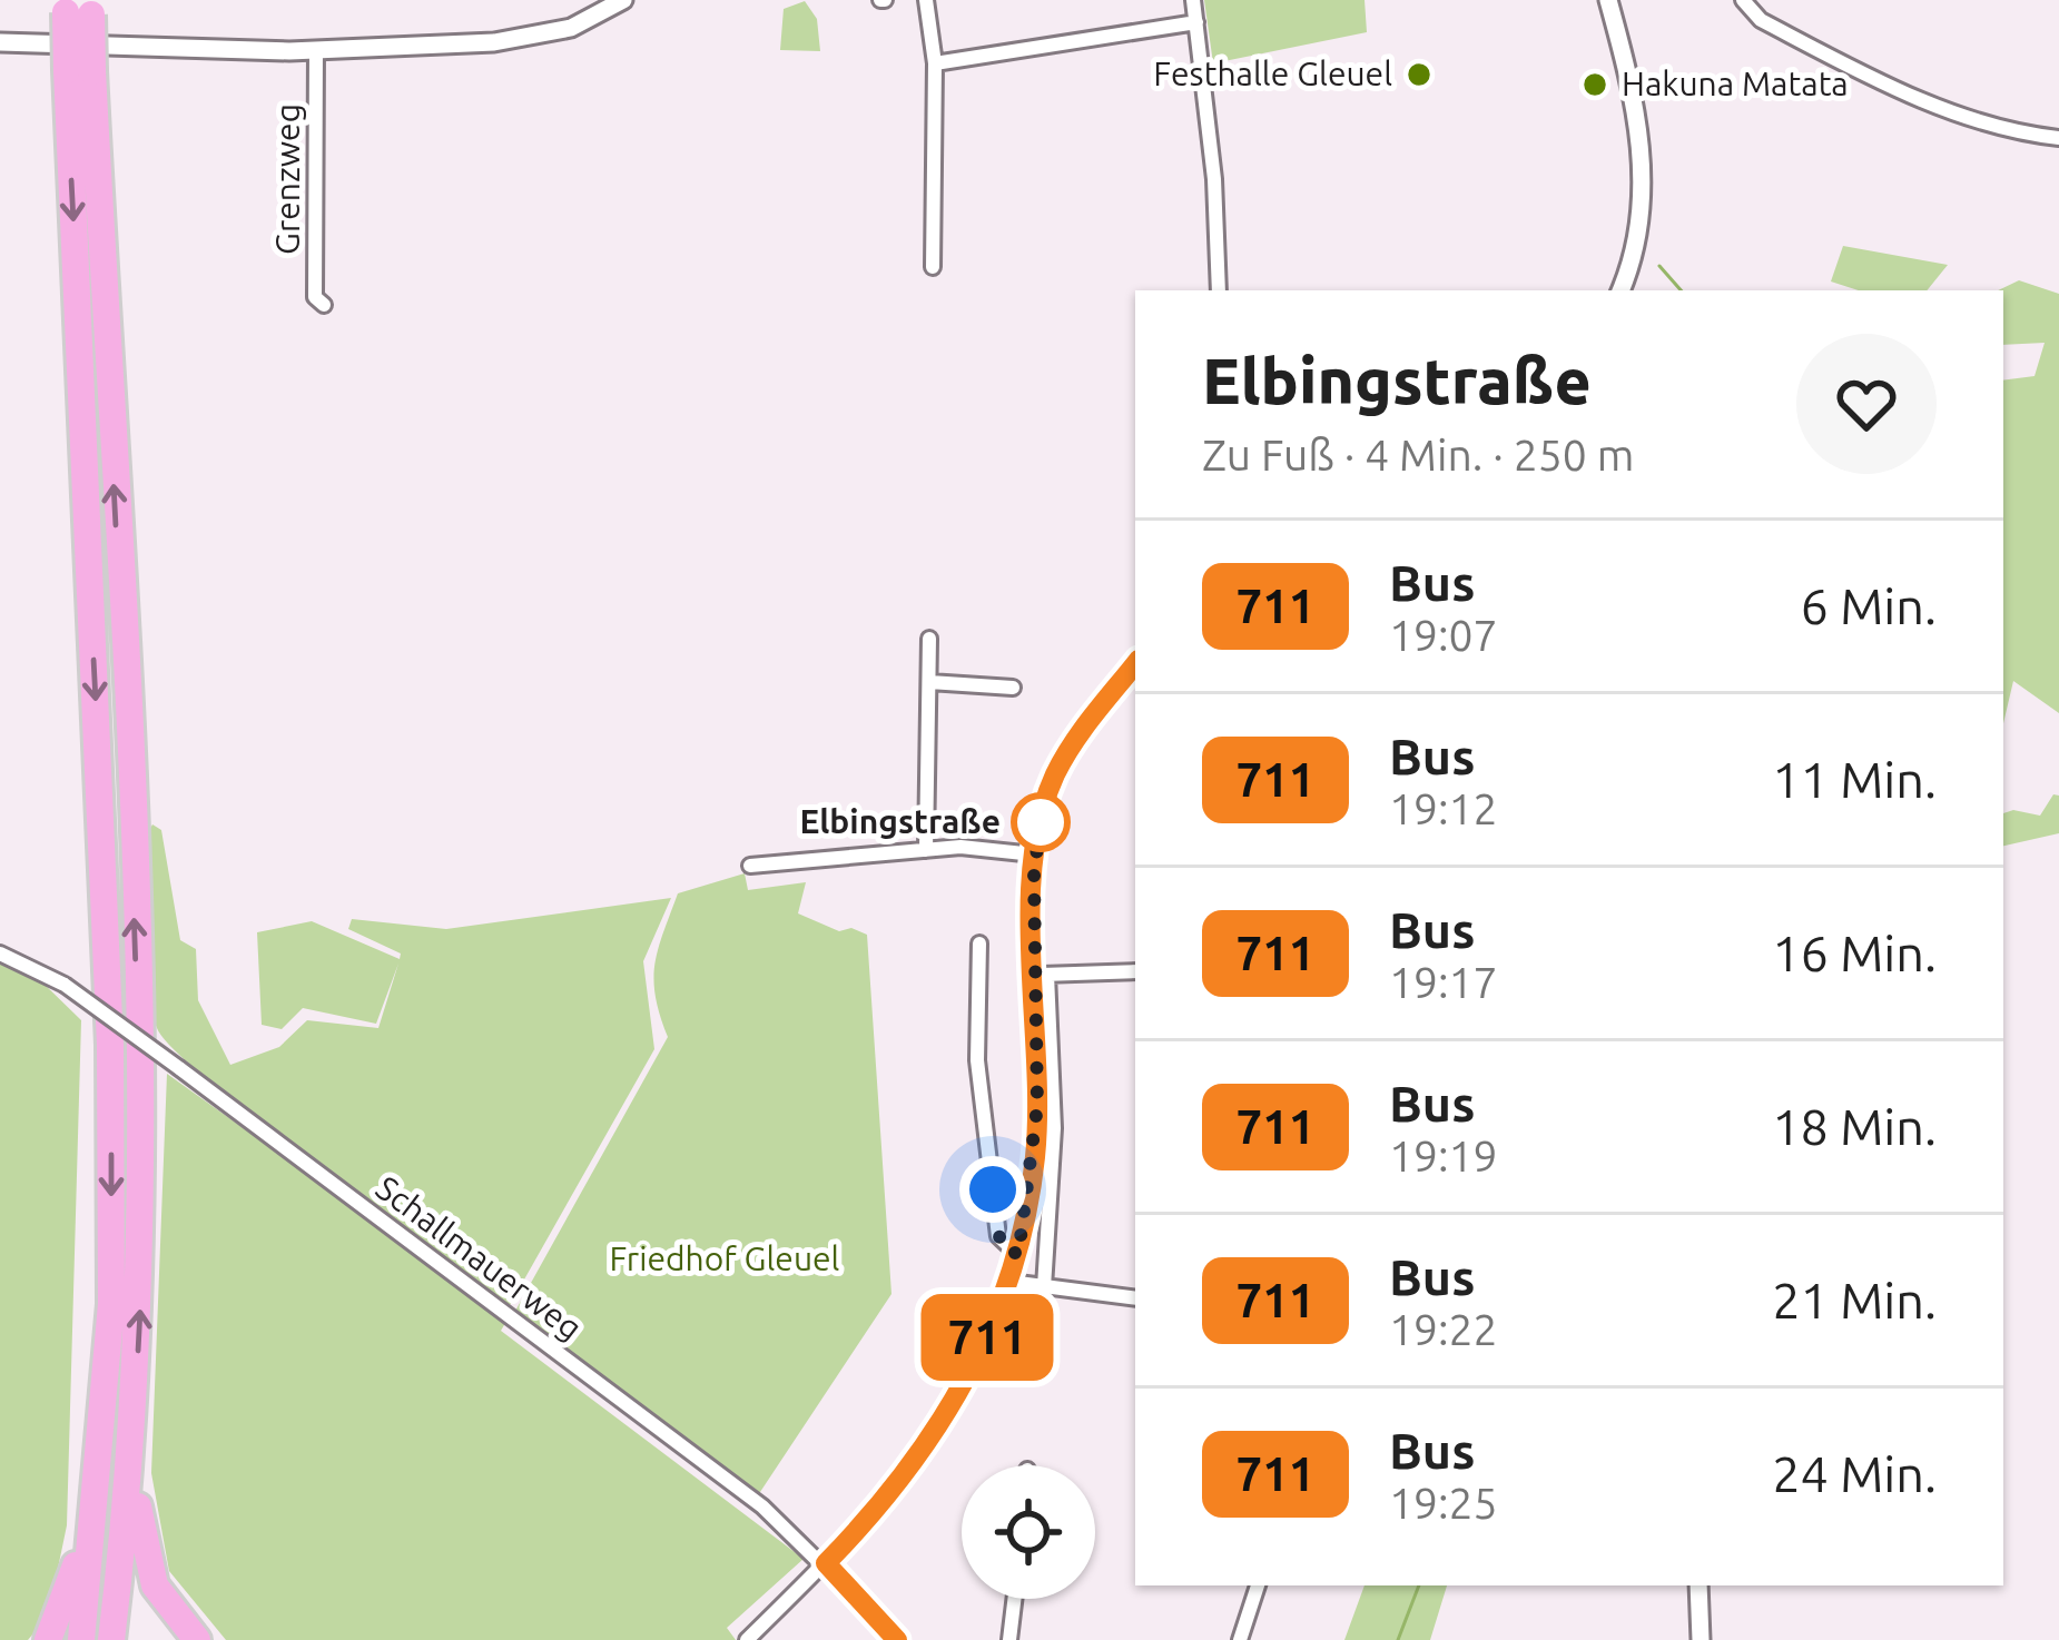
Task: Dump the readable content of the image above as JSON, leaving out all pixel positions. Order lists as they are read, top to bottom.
{
  "streets": {
    "street": ["Grenzweg", "Schallmauerweg"]
  },
  "parks": ["Friedhof Gleuel"],
  "places": ["Festhalle Gleuel", "Hakuna Matata", "Elbingstraße"],
  "lines": ["bus line 711"],
  "page": {
    "on_map": "711",
    "heading": ["Elbingstraße", "Zu Fuß · 4 Min. · 250 m"],
    "list": [
      {
        "mark": "711",
        "name": "Bus",
        "note": "19:07",
        "value": "6 Min."
      },
      {
        "mark": "711",
        "name": "Bus",
        "note": "19:12",
        "value": "11 Min."
      },
      {
        "mark": "711",
        "name": "Bus",
        "note": "19:17",
        "value": "16 Min."
      },
      {
        "mark": "711",
        "name": "Bus",
        "note": "19:19",
        "value": "18 Min."
      },
      {
        "mark": "711",
        "name": "Bus",
        "note": "19:22",
        "value": "21 Min."
      },
      {
        "mark": "711",
        "name": "Bus",
        "note": "19:25",
        "value": "24 Min."
      }
    ]
  }
}
